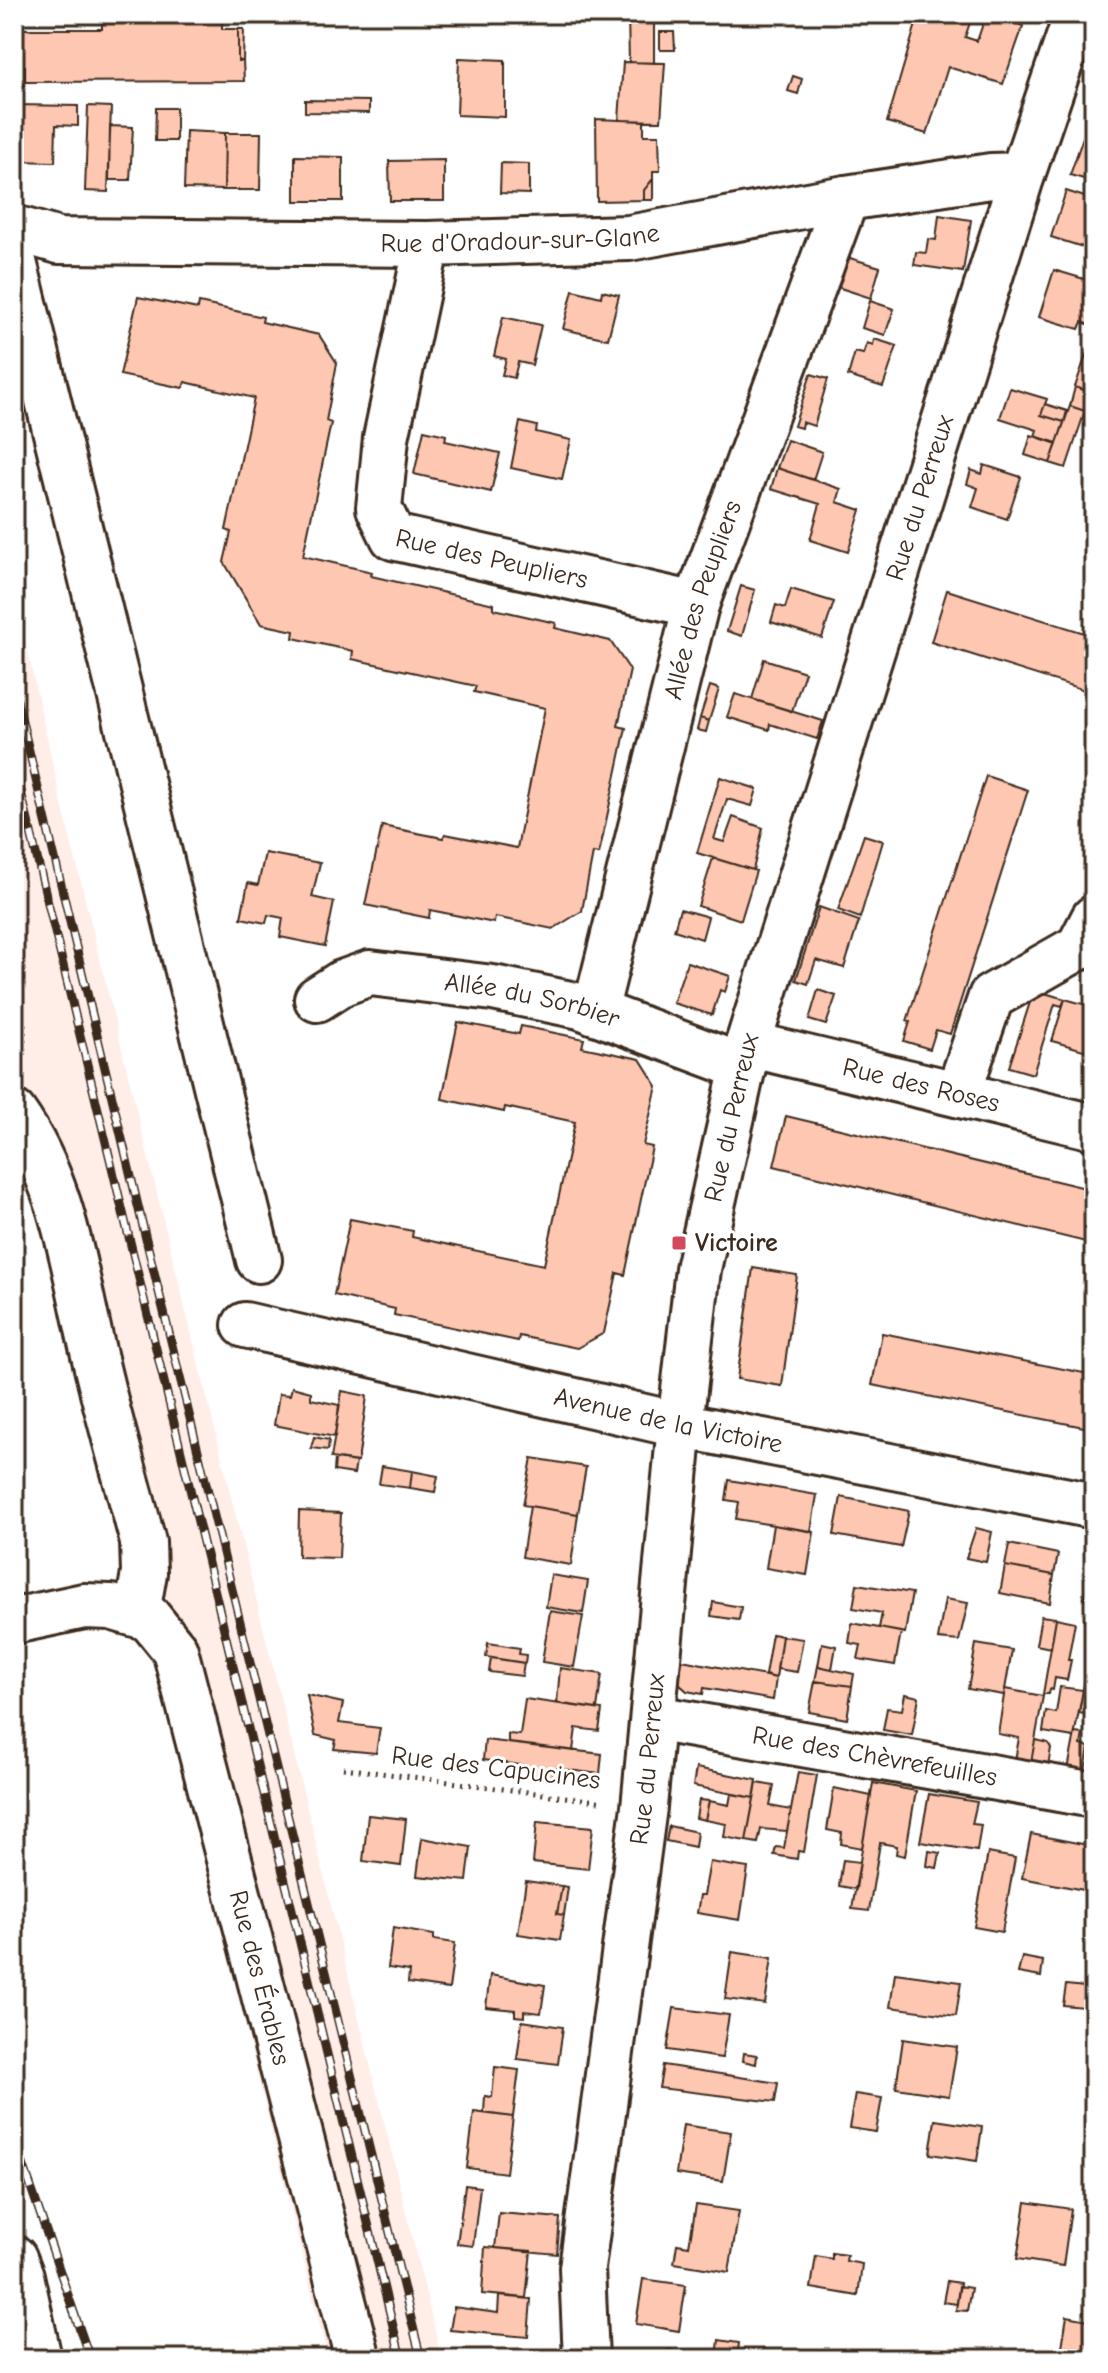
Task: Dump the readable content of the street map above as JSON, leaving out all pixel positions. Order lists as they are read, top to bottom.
{
  "streets": {
    "street": [
      "Rue d'Oradour-sur-Glane",
      "Rue du Perreux",
      "Rue des Peupliers",
      "Allée des Peupliers",
      "Allée du Sorbier",
      "Rue des Roses",
      "Avenue de la Victoire",
      "Rue des Chèvrefeuilles",
      "Rue des Érables"
    ],
    "path": ["Rue des Capucines"]
  },
  "crossings": [
    ["Rue d'Oradour-sur-Glane", "Rue du Perreux"],
    ["Rue d'Oradour-sur-Glane", "Rue des Peupliers"],
    ["Rue d'Oradour-sur-Glane", "Allée des Peupliers"],
    ["Rue du Perreux", "Allée du Sorbier"],
    ["Rue du Perreux", "Rue des Roses"],
    ["Rue du Perreux", "Avenue de la Victoire"],
    ["Rue du Perreux", "Rue des Chèvrefeuilles"],
    ["Rue du Perreux", "Rue des Capucines"],
    ["Rue des Peupliers", "Allée des Peupliers"],
    ["Allée des Peupliers", "Allée du Sorbier"],
    ["Allée du Sorbier", "Rue des Roses"]
  ],
  "places": {
    "transit": ["Victoire"]
  }
}
